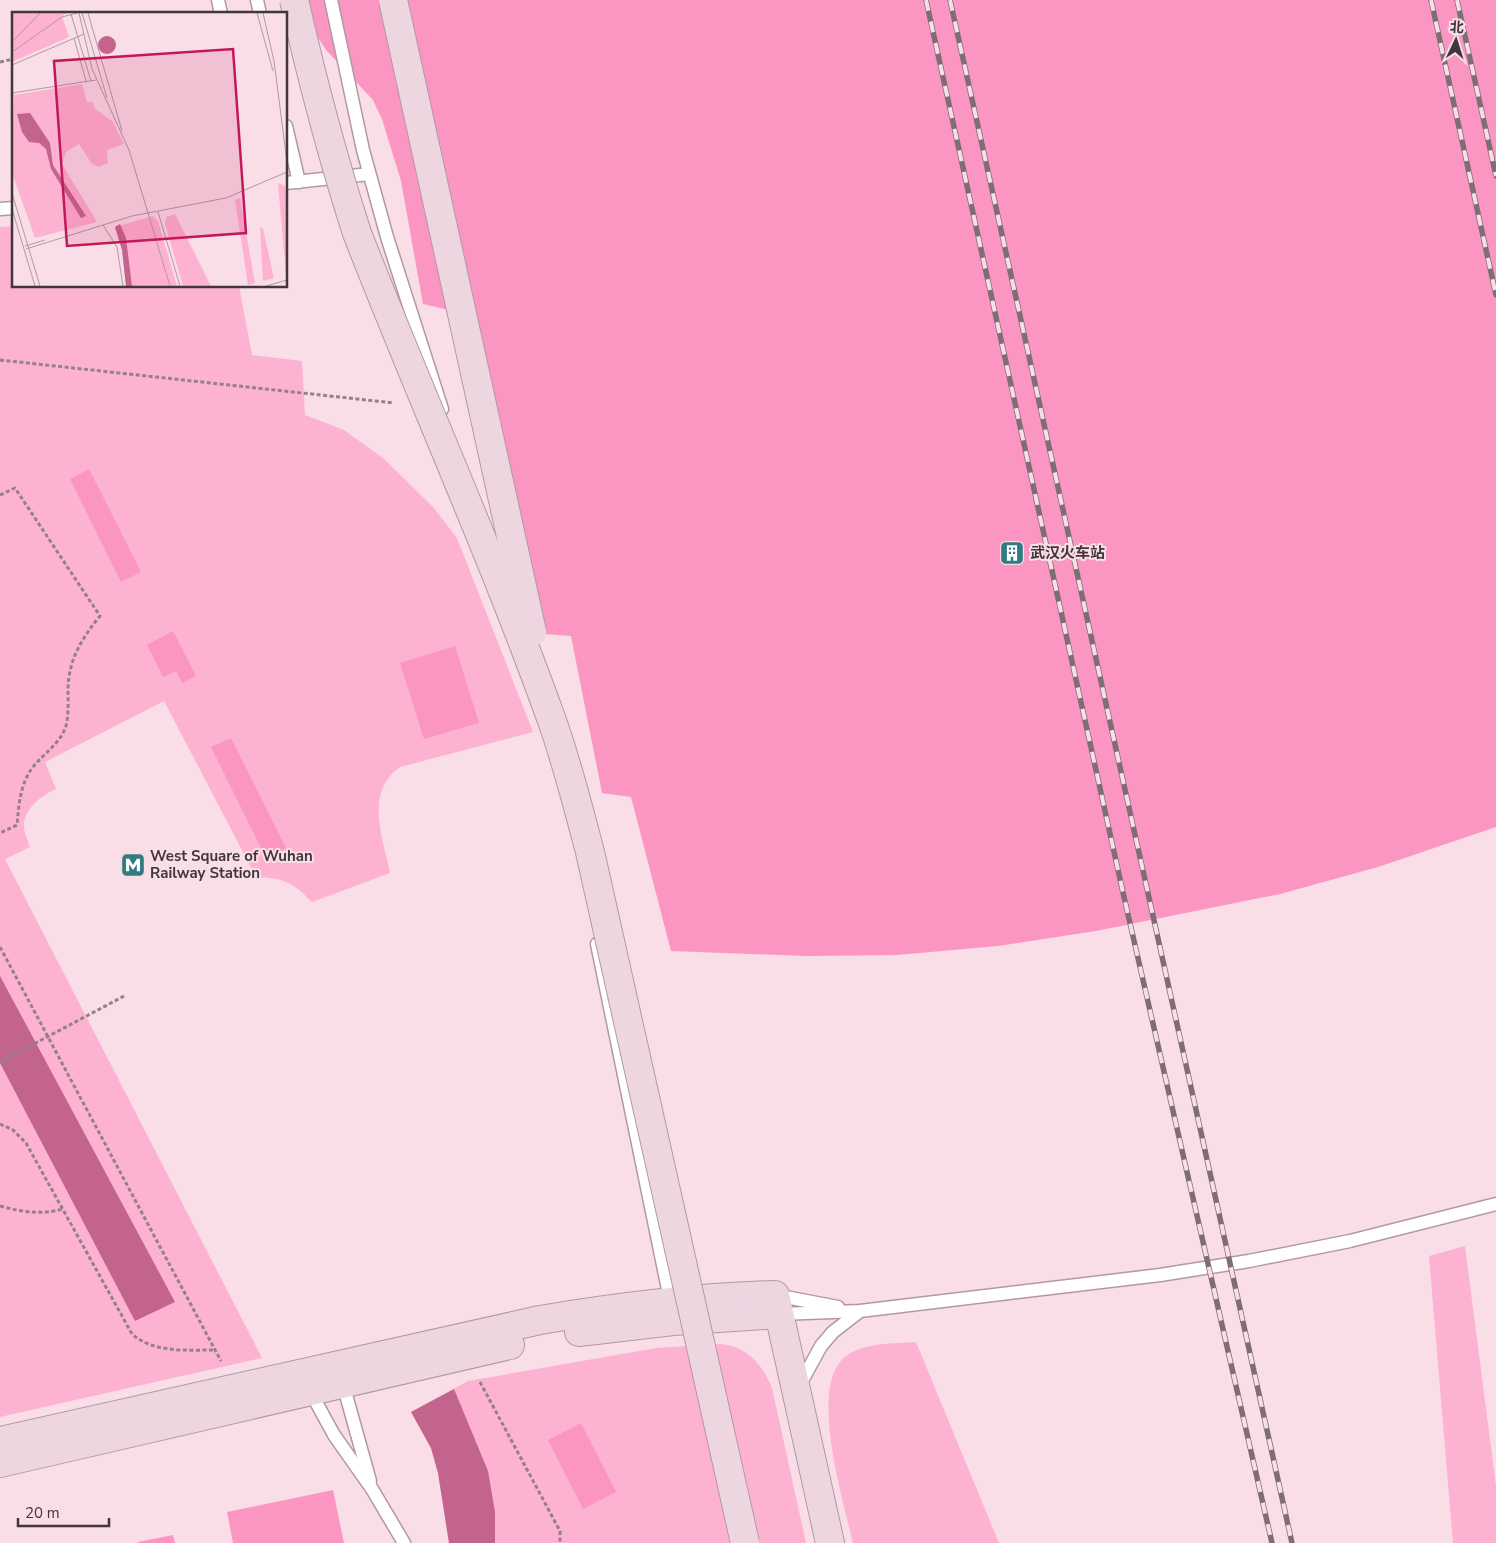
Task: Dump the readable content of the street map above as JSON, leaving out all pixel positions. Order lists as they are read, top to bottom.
{
  "places": {
    "building": ["武汉火车站"],
    "metro station": ["West Square of Wuhan Railway Station"]
  },
  "scale_bar": "20 m",
  "north": "top"
}
